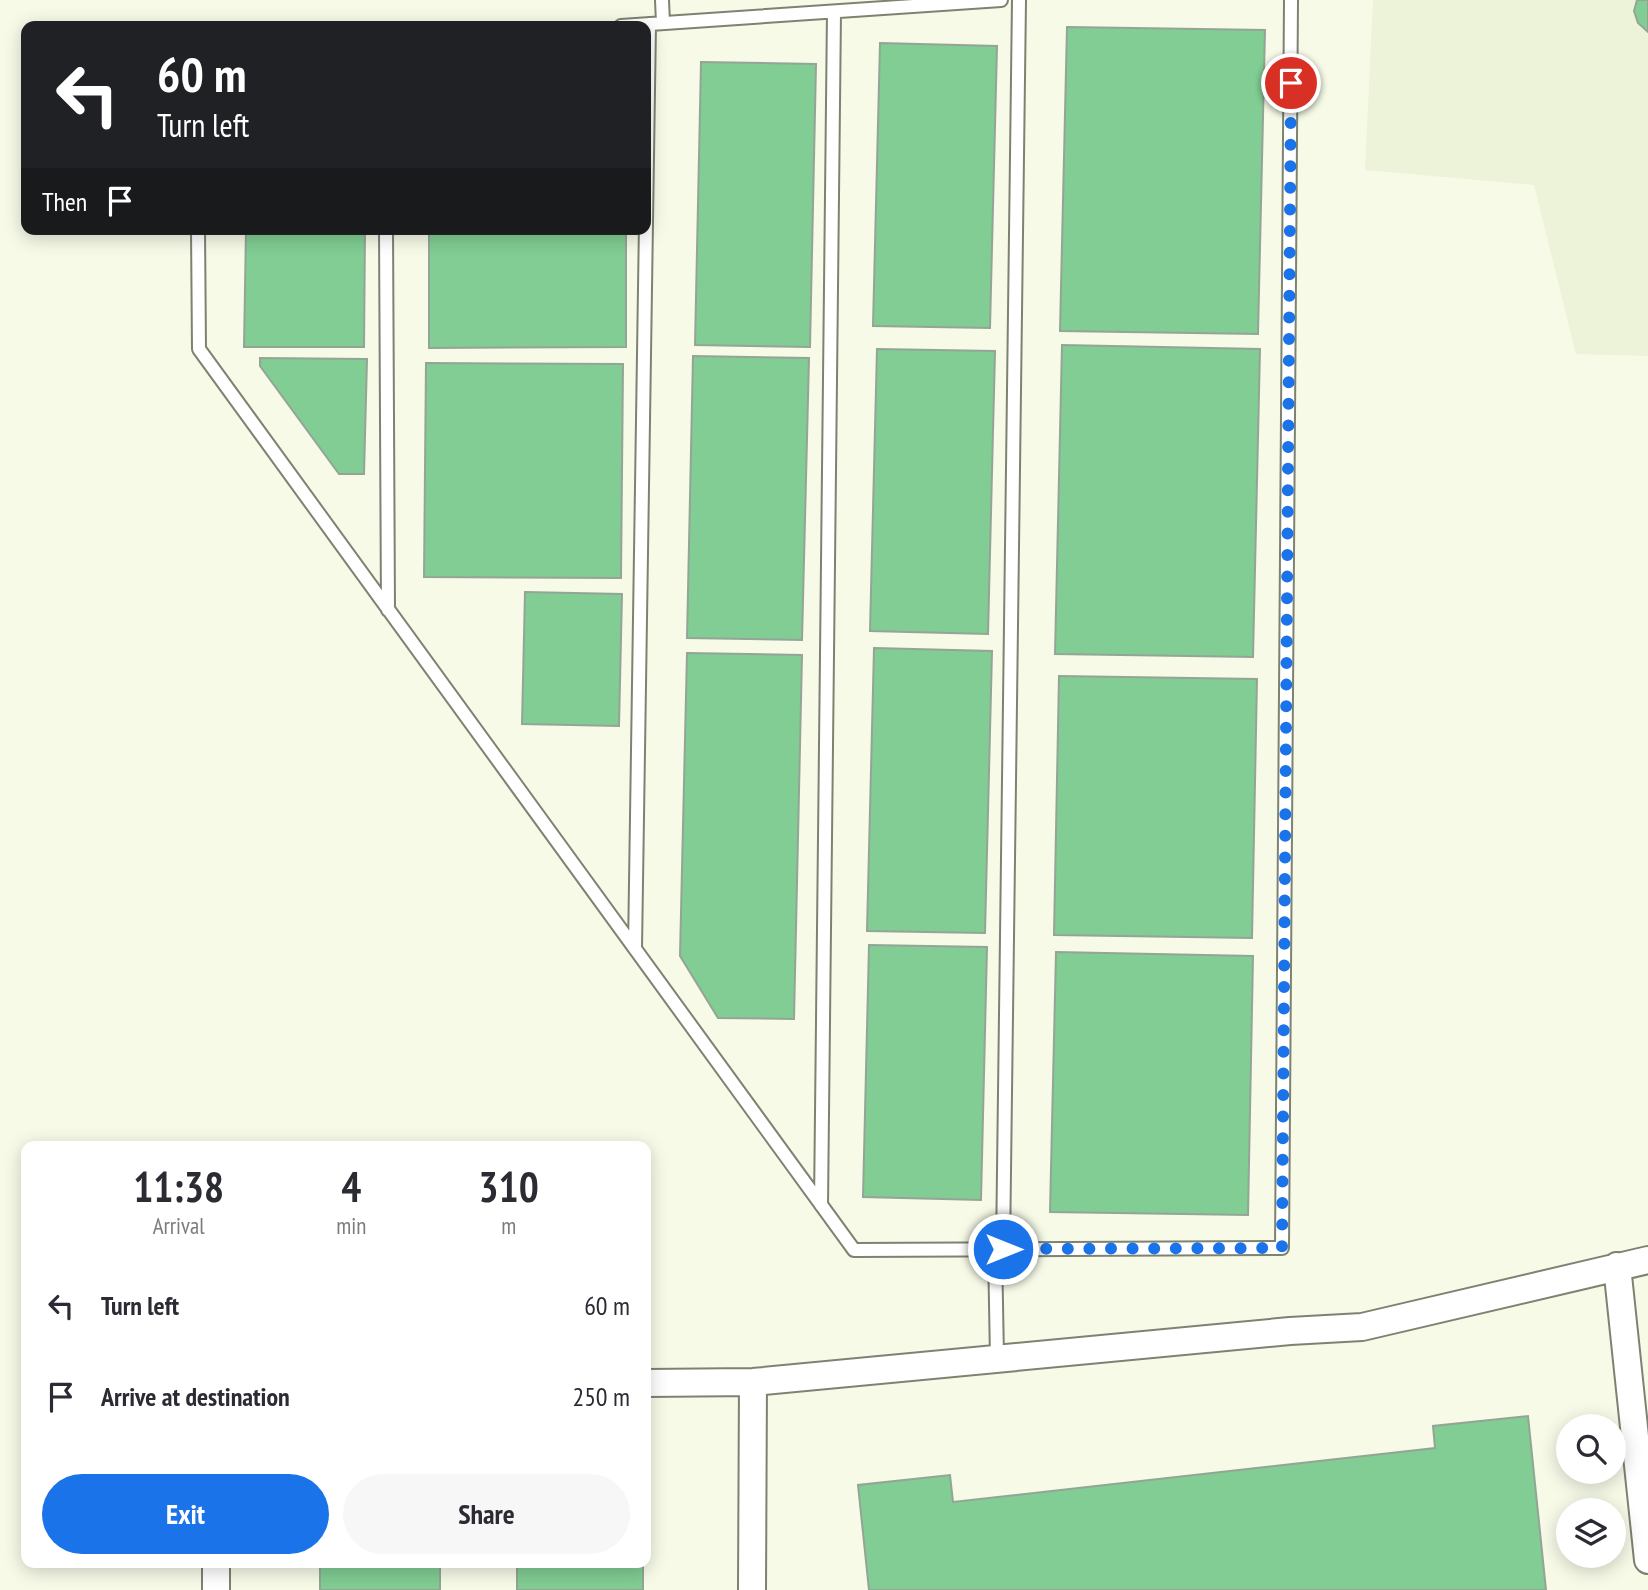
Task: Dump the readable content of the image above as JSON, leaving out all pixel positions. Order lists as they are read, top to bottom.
{
  "page": {
    "turn": ["60 m", "Turn left"],
    "then": "Then",
    "eta": [
      "11:38",
      "Arrival",
      "4",
      "min",
      "310",
      "m"
    ],
    "list": [
      {
        "name": "Turn left",
        "value": "60 m"
      },
      {
        "name": "Arrive at destination",
        "value": "250 m"
      }
    ],
    "buttons": ["Exit", "Share"]
  }
}
